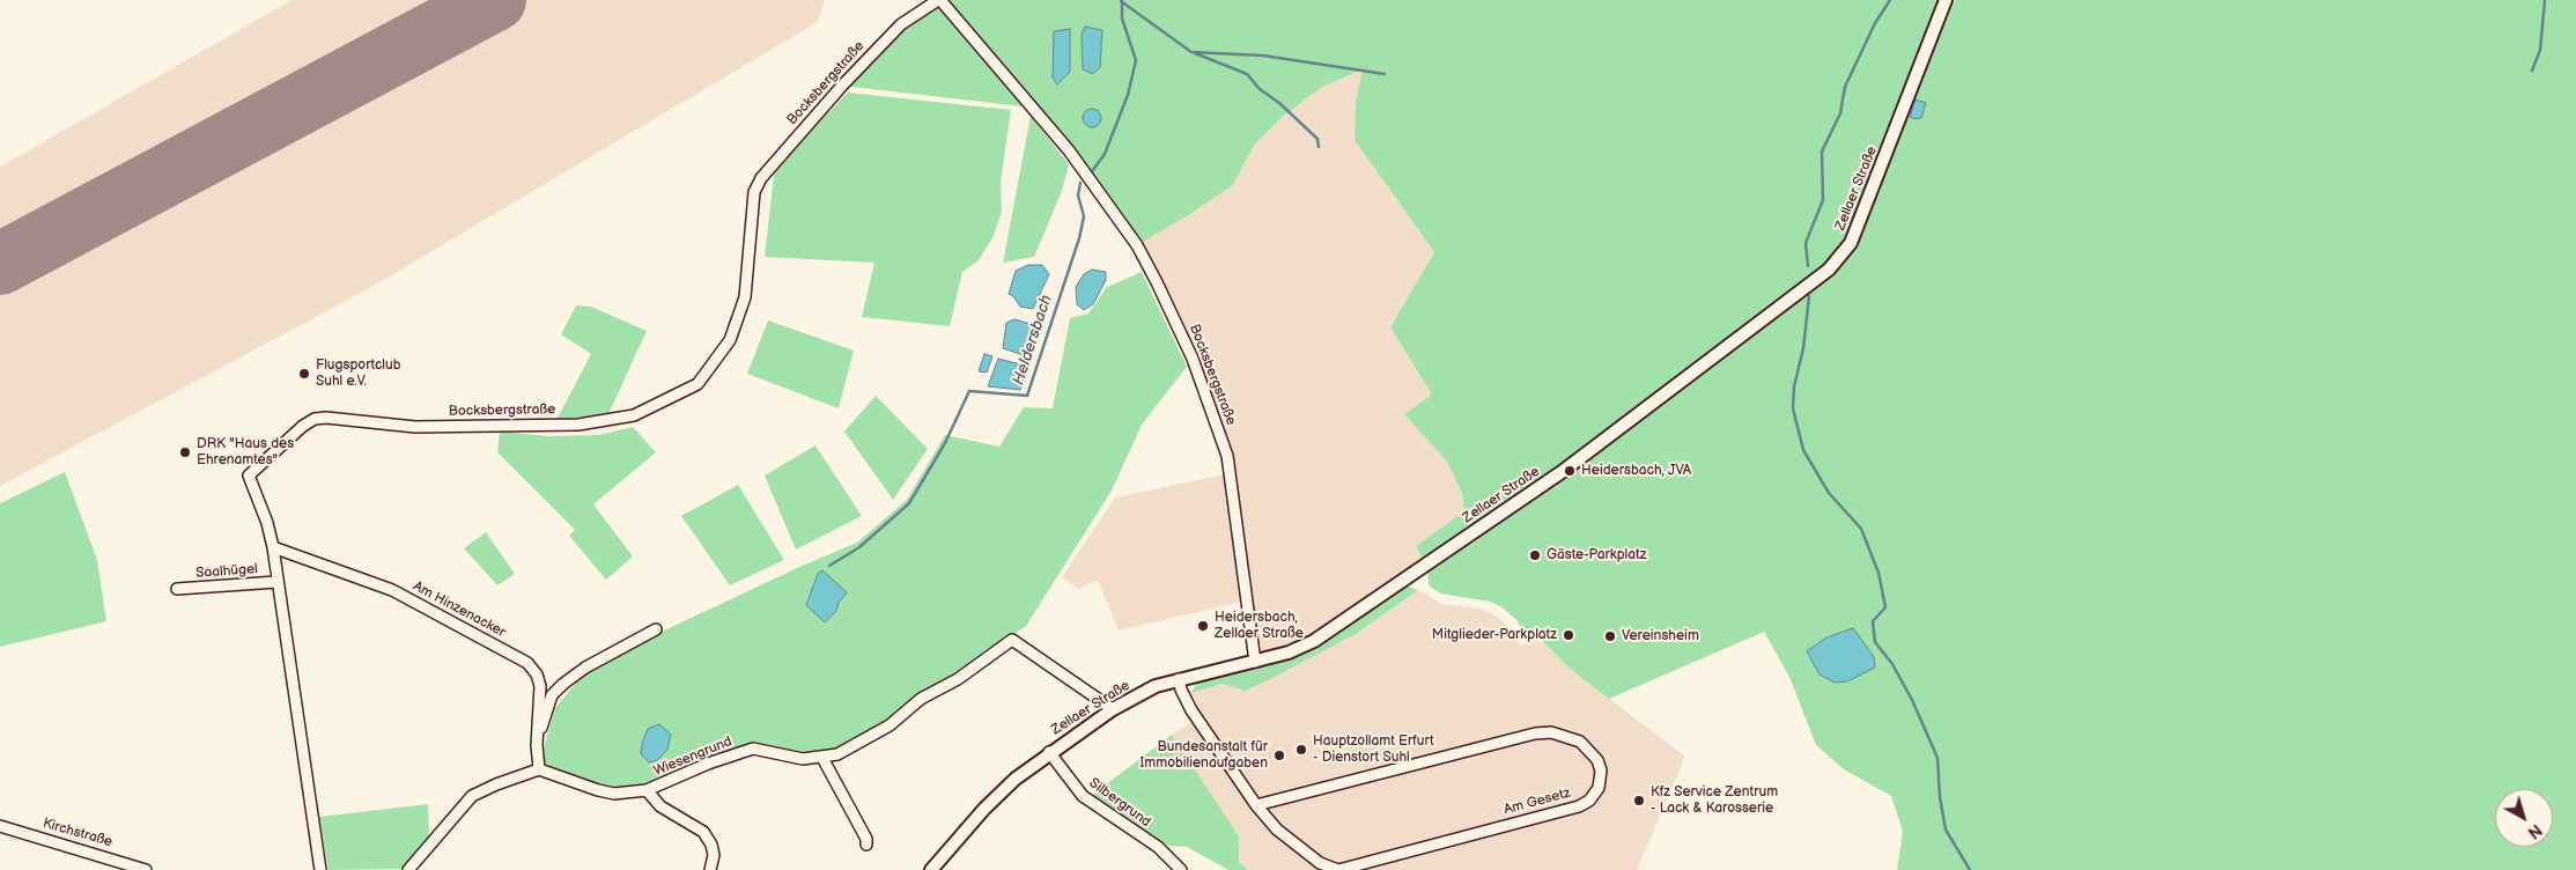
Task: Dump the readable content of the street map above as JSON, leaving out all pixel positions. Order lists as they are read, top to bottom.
{
  "streets": {
    "street": [
      "Bocksbergstraße",
      "Zellaer Straße",
      "Saalhügel",
      "Am Hinzenacker",
      "Wiesengrund",
      "Am Gesetz",
      "Silbergrund",
      "Kirchstraße"
    ]
  },
  "crossings": [
    ["Bocksbergstraße", "Zellaer Straße"],
    ["Bocksbergstraße", "Saalhügel"],
    ["Bocksbergstraße", "Am Hinzenacker"],
    ["Zellaer Straße", "Wiesengrund"],
    ["Zellaer Straße", "Am Gesetz"],
    ["Zellaer Straße", "Silbergrund"],
    ["Am Hinzenacker", "Wiesengrund"]
  ],
  "water": ["Heldersbach"],
  "places": [
    "Flugsportclub Suhl e.V.",
    "DRK \"Haus des Ehrenamtes\"",
    "Heidersbach, JVA",
    "Gäste-Parkplatz",
    "Heidersbach, Zellaer Straße",
    "Mitglieder-Parkplatz",
    "Vereinsheim",
    "Hauptzollamt Erfurt - Dienstort Suhl",
    "Bundesanstalt für Immobilienaufgaben",
    "Kfz Service Zentrum - Lack & Karosserie"
  ],
  "north": "bottom right"
}
